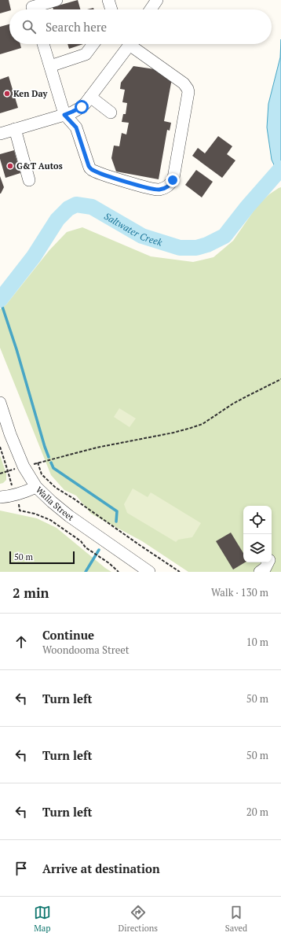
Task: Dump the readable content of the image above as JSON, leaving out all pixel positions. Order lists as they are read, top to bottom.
{
  "streets": {
    "street": ["Walla Street"]
  },
  "water": ["Saltwater Creek"],
  "places": ["Ken Day", "G&T Autos"],
  "scale_bar": "50 m",
  "page": {
    "search": "Search here",
    "scale": "50 m",
    "heading": ["2 min", "Walk · 130 m"],
    "list": [
      ["Continue", "Woondooma Street", "10 m"],
      ["Turn left", "50 m"],
      ["Turn left", "50 m"],
      ["Turn left", "20 m"],
      "Arrive at destination"
    ],
    "nav": ["Map", "Directions", "Saved"]
  }
}
